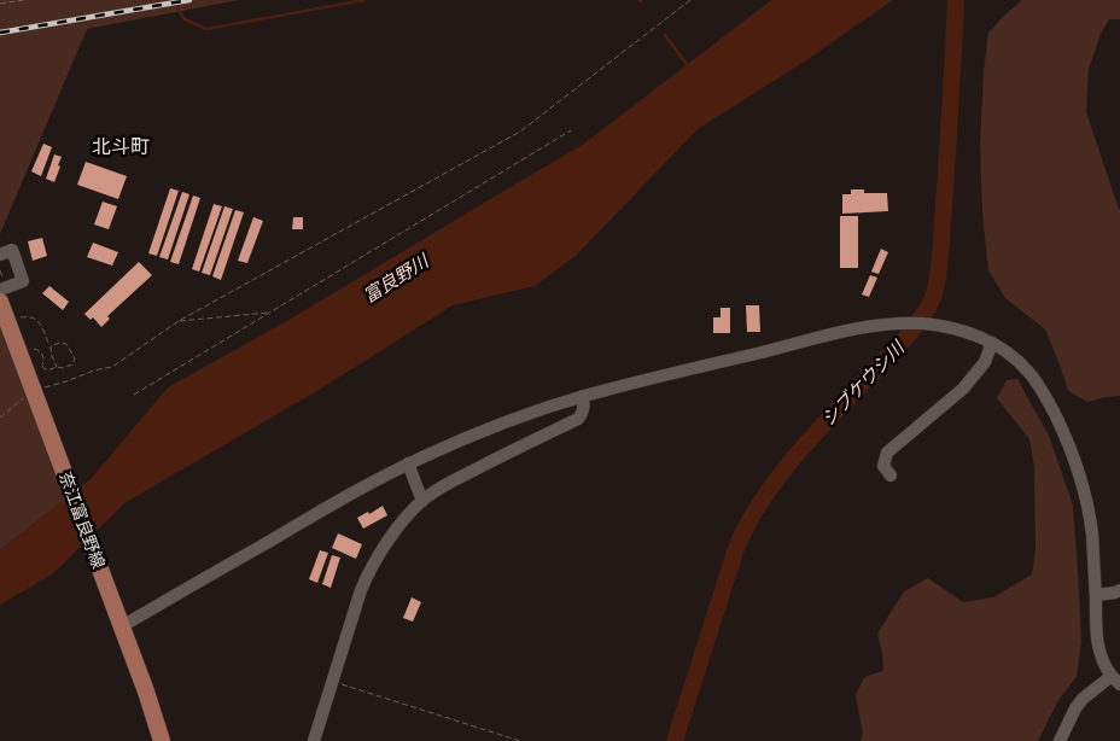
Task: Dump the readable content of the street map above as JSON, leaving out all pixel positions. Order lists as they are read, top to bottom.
{
  "streets": {
    "main road": ["奈江富良野線"]
  },
  "districts": ["北斗町"],
  "water": ["富良野川", "シブケウシ川"]
}
